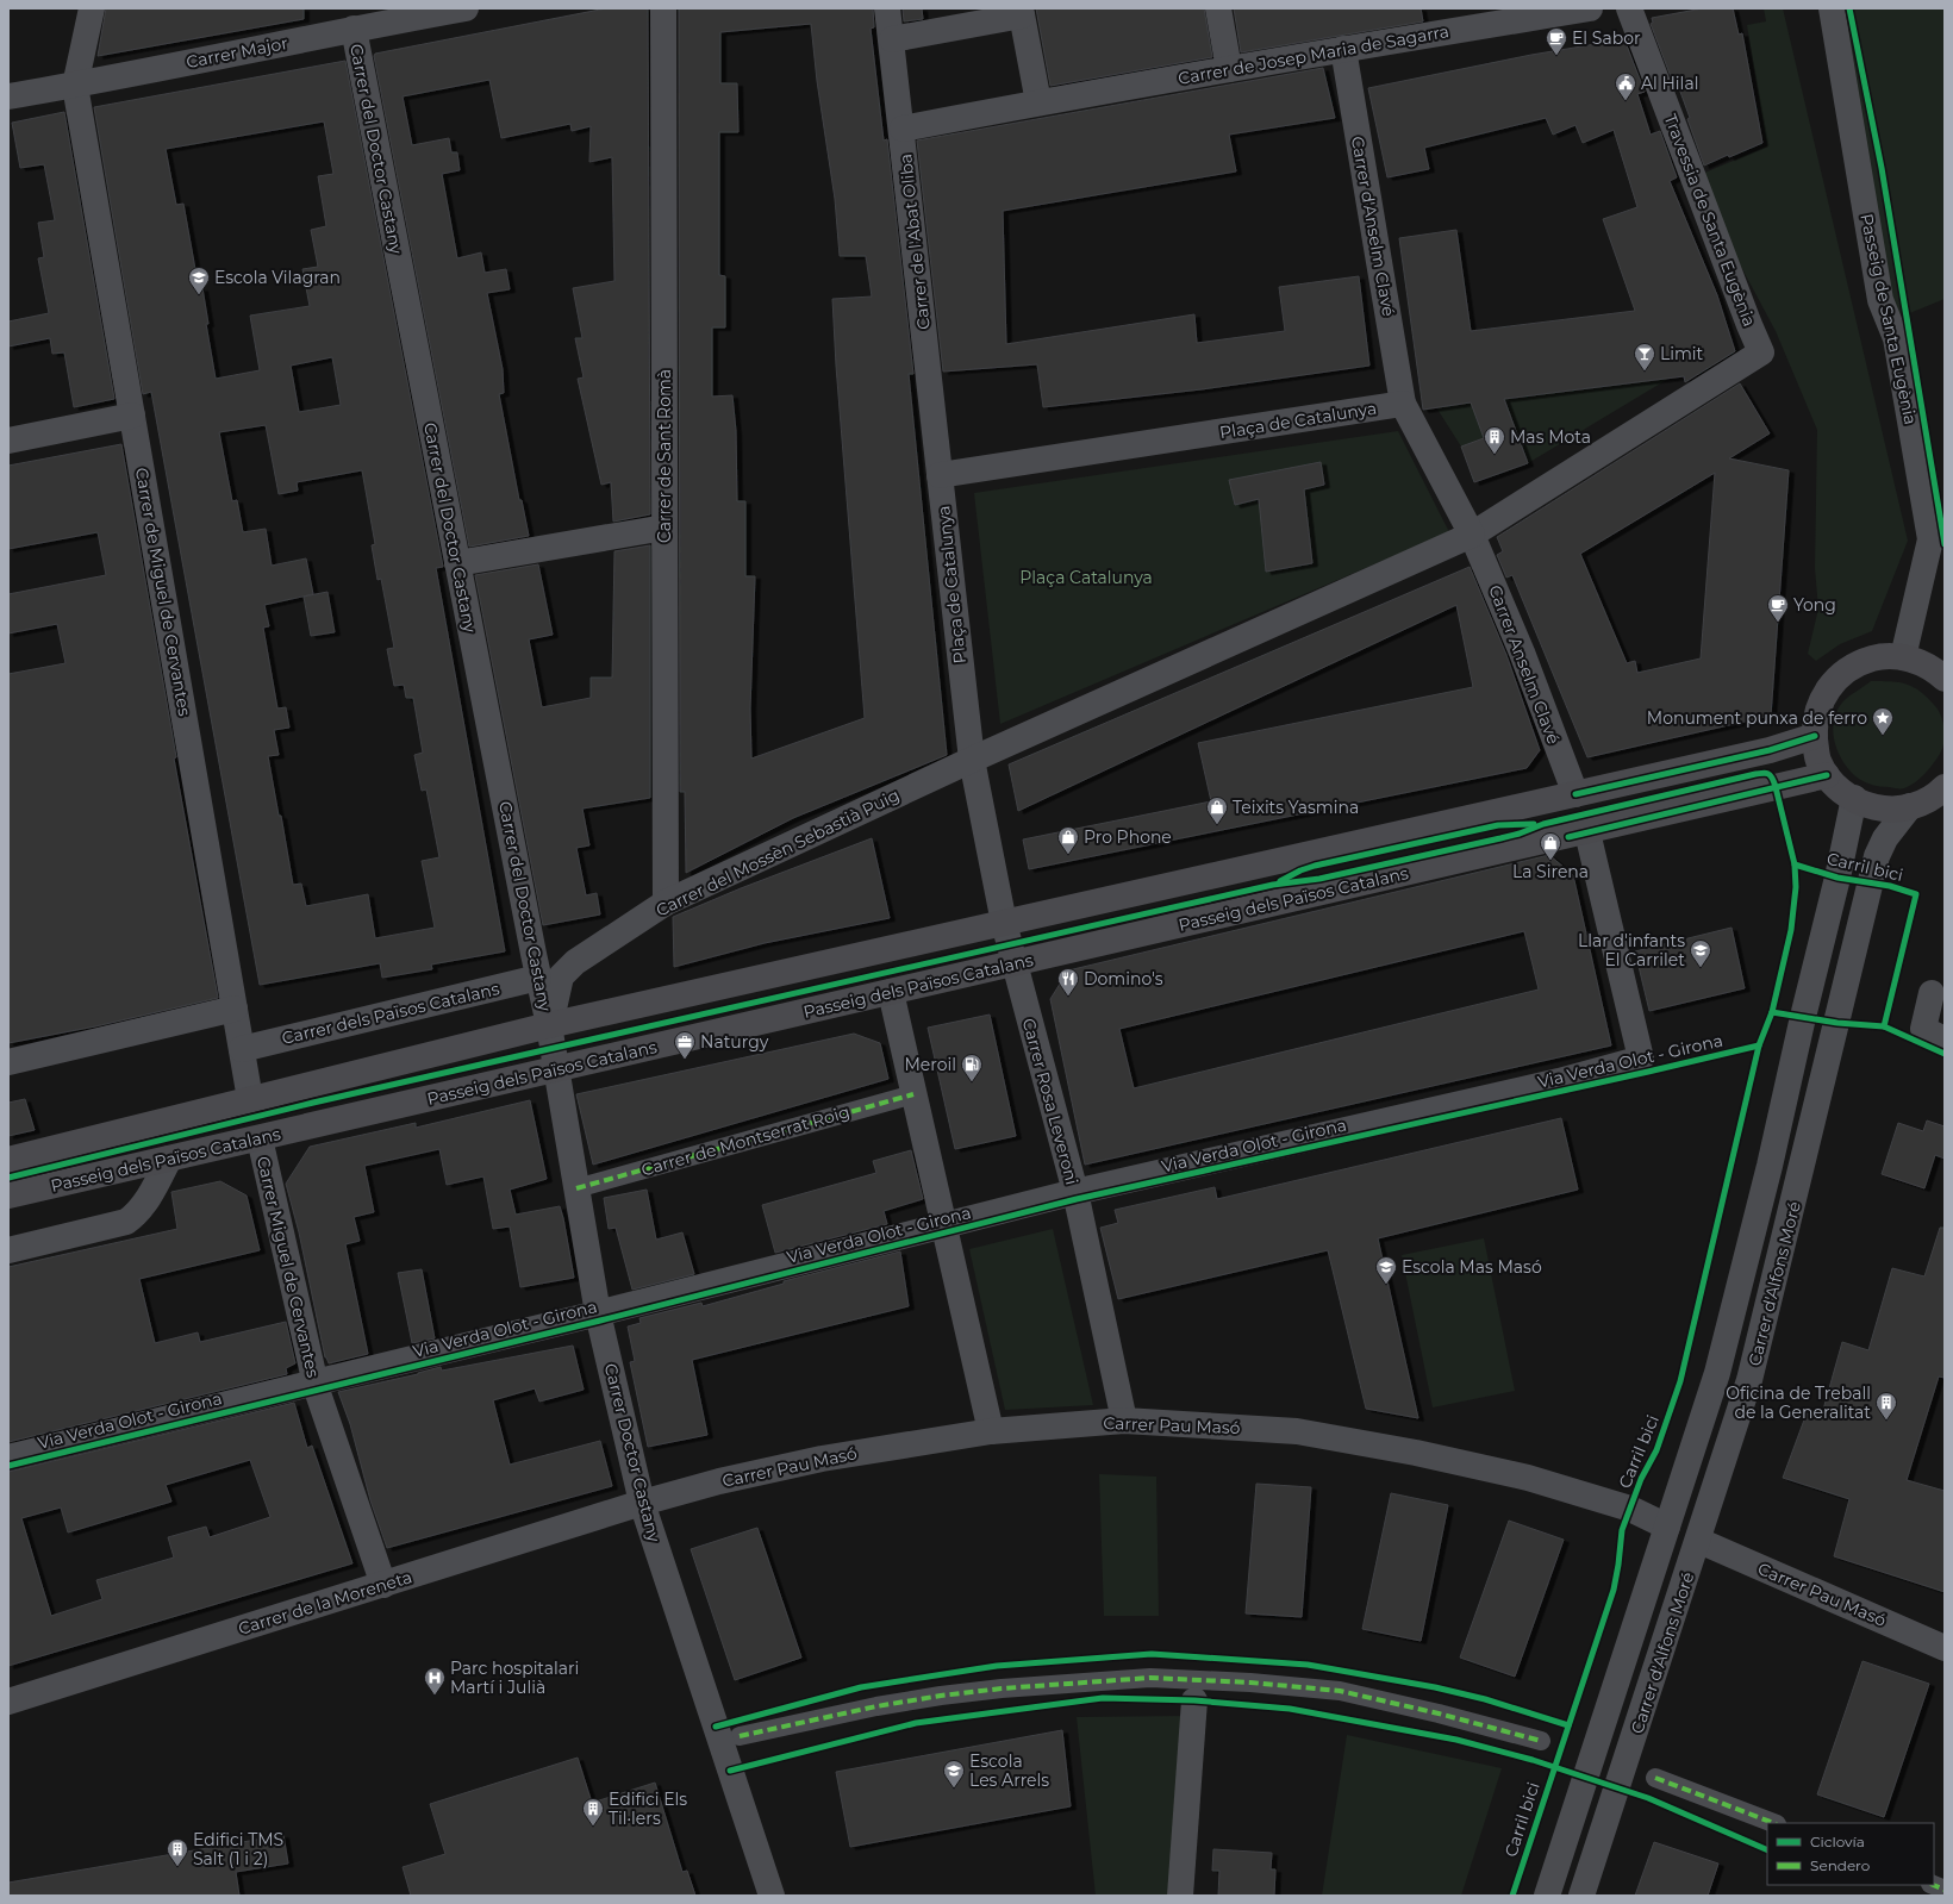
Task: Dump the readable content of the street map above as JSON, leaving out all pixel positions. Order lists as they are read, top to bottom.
{
  "streets": {
    "main road": ["Passeig dels Països Catalans"],
    "street": [
      "Carrer Major",
      "Carrer de Josep Maria de Sagarra",
      "Carrer del Doctor Castany",
      "Travessia de Santa Eugènia",
      "Carrer d'Anselm Clavé",
      "Carrer de l'Abat Oliba",
      "Passeig de Santa Eugènia",
      "Plaça de Catalunya",
      "Carrer de Sant Romà",
      "Carrer de Miguel de Cervantes",
      "Carrer Anselm Clavé",
      "Carrer del Mossèn Sebastià Puig",
      "Carrer dels Països Catalans",
      "Carrer Rosa Leveroni",
      "Carrer de Montserrat Roig",
      "Carrer Miguel de Cervantes",
      "Carrer d'Alfons Moré",
      "Carrer Pau Masó",
      "Carrer Doctor Castany",
      "Carrer de la Moreneta"
    ],
    "cycle path": ["Carril bici", "Via Verda Olot - Girona"]
  },
  "crossings": [
    ["Carrer Major", "Carrer del Doctor Castany"],
    ["Carrer Major", "Carrer de Miguel de Cervantes"],
    ["Carrer de Josep Maria de Sagarra", "Carrer d'Anselm Clavé"],
    ["Carrer de Josep Maria de Sagarra", "Carrer de l'Abat Oliba"],
    ["Carrer del Doctor Castany", "Carrer del Mossèn Sebastià Puig"],
    ["Carrer del Doctor Castany", "Carrer dels Països Catalans"],
    ["Carrer del Doctor Castany", "Carrer Doctor Castany"],
    ["Travessia de Santa Eugènia", "Carrer Anselm Clavé"],
    ["Carrer d'Anselm Clavé", "Plaça de Catalunya"],
    ["Carrer de l'Abat Oliba", "Plaça de Catalunya"],
    ["Plaça de Catalunya", "Carrer del Mossèn Sebastià Puig"],
    ["Carrer de Sant Romà", "Carrer del Mossèn Sebastià Puig"],
    ["Carrer de Miguel de Cervantes", "Carrer dels Països Catalans"],
    ["Carrer del Mossèn Sebastià Puig", "Carrer Doctor Castany"],
    ["Passeig dels Països Catalans", "Carrer Rosa Leveroni"],
    ["Passeig dels Països Catalans", "Carrer Miguel de Cervantes"],
    ["Passeig dels Països Catalans", "Carrer Doctor Castany"],
    ["Carrer Rosa Leveroni", "Carrer Pau Masó"],
    ["Carrer de Montserrat Roig", "Carrer Doctor Castany"],
    ["Carrer Miguel de Cervantes", "Carrer de la Moreneta"],
    ["Carrer d'Alfons Moré", "Carrer Pau Masó"],
    ["Carrer Pau Masó", "Carrer Doctor Castany"],
    ["Carrer Pau Masó", "Carrer de la Moreneta"],
    ["Carrer Doctor Castany", "Carrer de la Moreneta"]
  ],
  "parks": ["Plaça Catalunya"],
  "places": {
    "cafe": ["El Sabor", "Yong"],
    "public building": ["Al Hilal"],
    "school or university": [
      "Escola Vilagran",
      "Llar d'infants El Carrilet",
      "Escola Mas Masó",
      "Escola Les Arrels"
    ],
    "bar": ["Limit"],
    "building": [
      "Mas Mota",
      "Oficina de Treball de la Generalitat",
      "Edifici Els Til·lers",
      "Edifici TMS Salt (1 i 2)"
    ],
    "place": ["Monument punxa de ferro"],
    "shop": ["Teixits Yasmina", "Pro Phone", "La Sirena"],
    "restaurant": ["Domino's"],
    "office": ["Naturgy"],
    "fuel station": ["Meroil"],
    "hospital": ["Parc hospitalari Martí i Julià"]
  },
  "legend": ["Ciclovía", "Sendero"]
}
